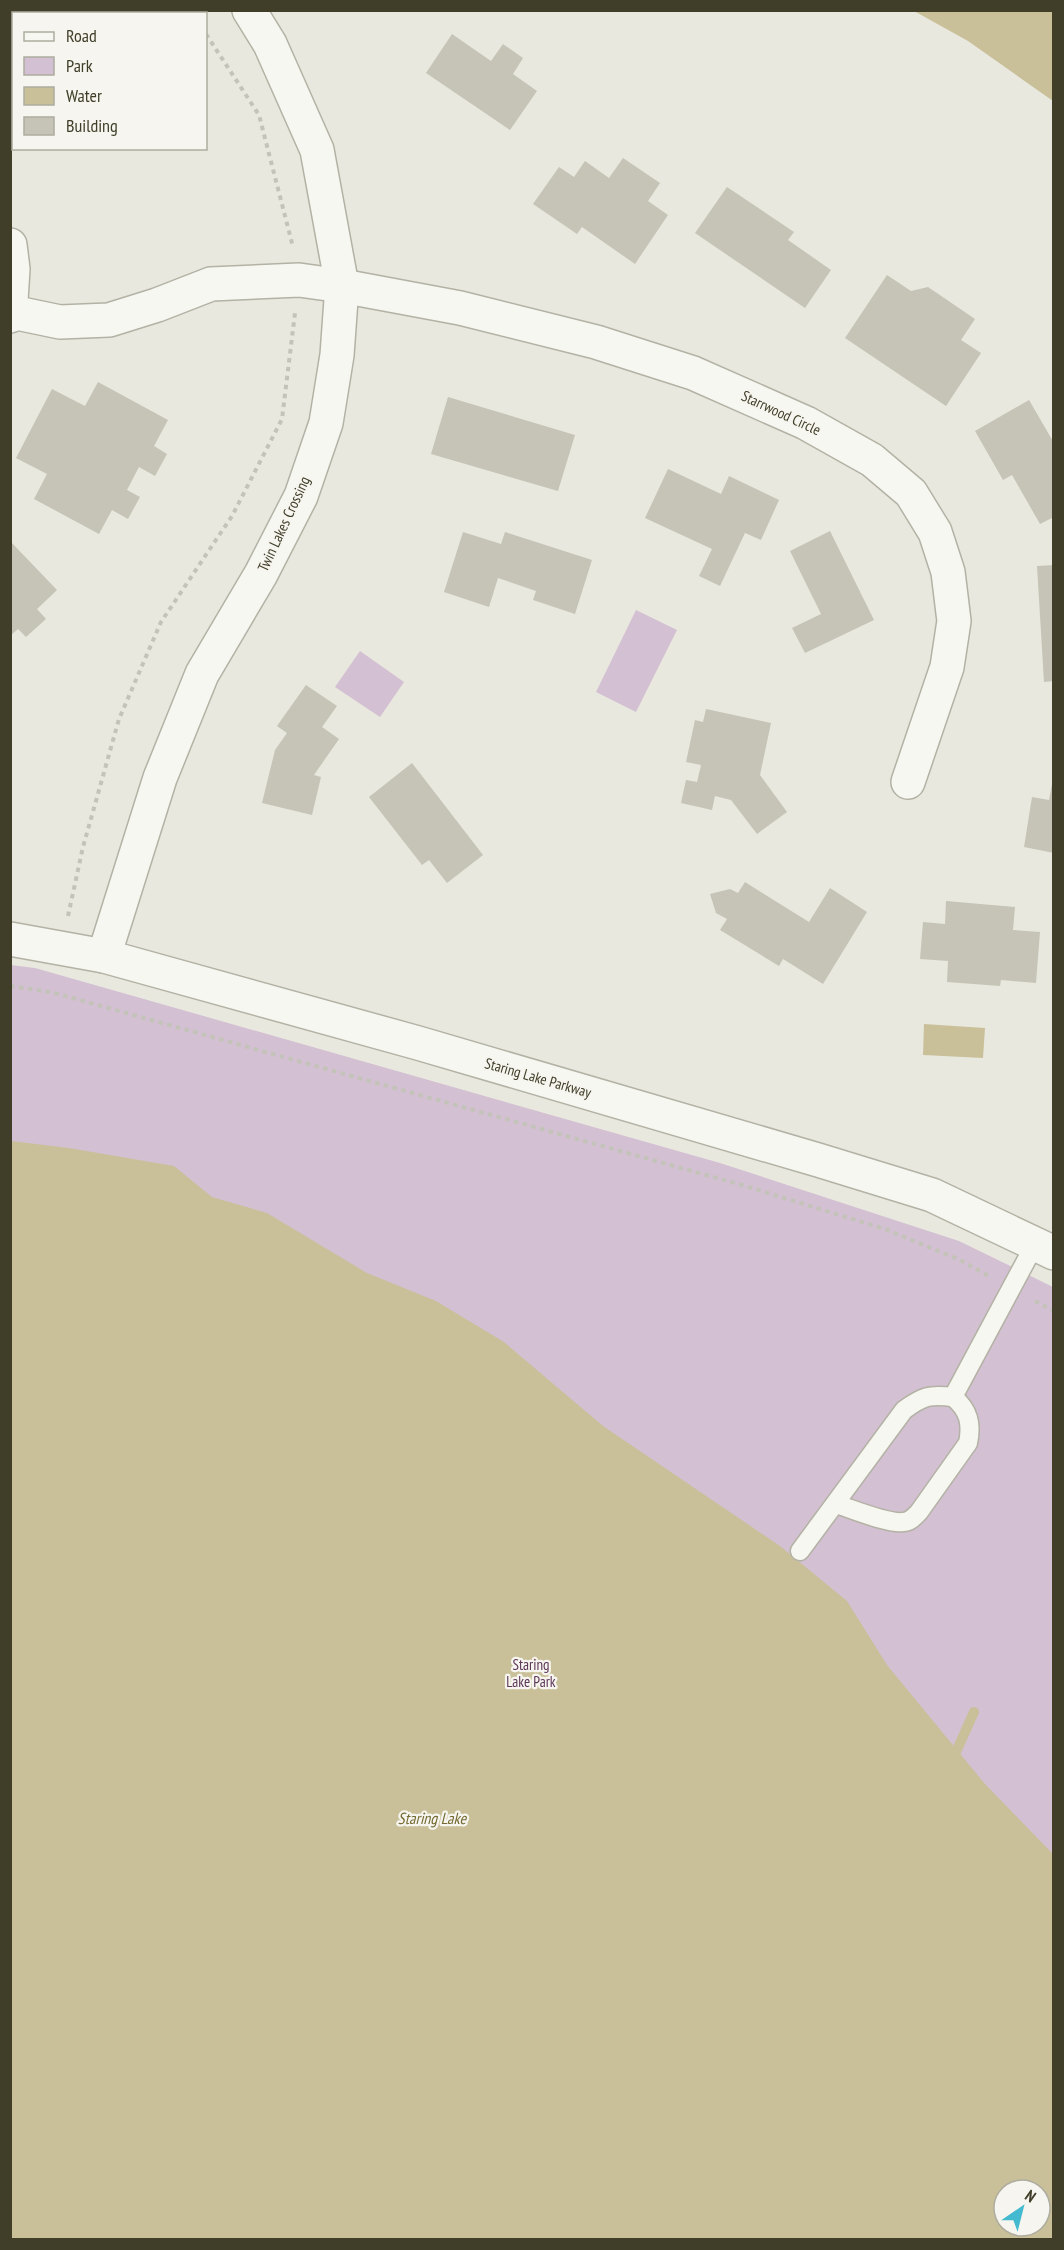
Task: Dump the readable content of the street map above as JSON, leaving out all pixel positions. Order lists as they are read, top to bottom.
{
  "streets": {
    "street": ["Starrwood Circle", "Twin Lakes Crossing", "Staring Lake Parkway"]
  },
  "crossings": [
    ["Starrwood Circle", "Twin Lakes Crossing"],
    ["Twin Lakes Crossing", "Staring Lake Parkway"]
  ],
  "water": ["Staring Lake"],
  "parks": ["Staring Lake Park"],
  "legend": [
    "Road",
    "Park",
    "Water",
    "Building"
  ],
  "north": "top right"
}
